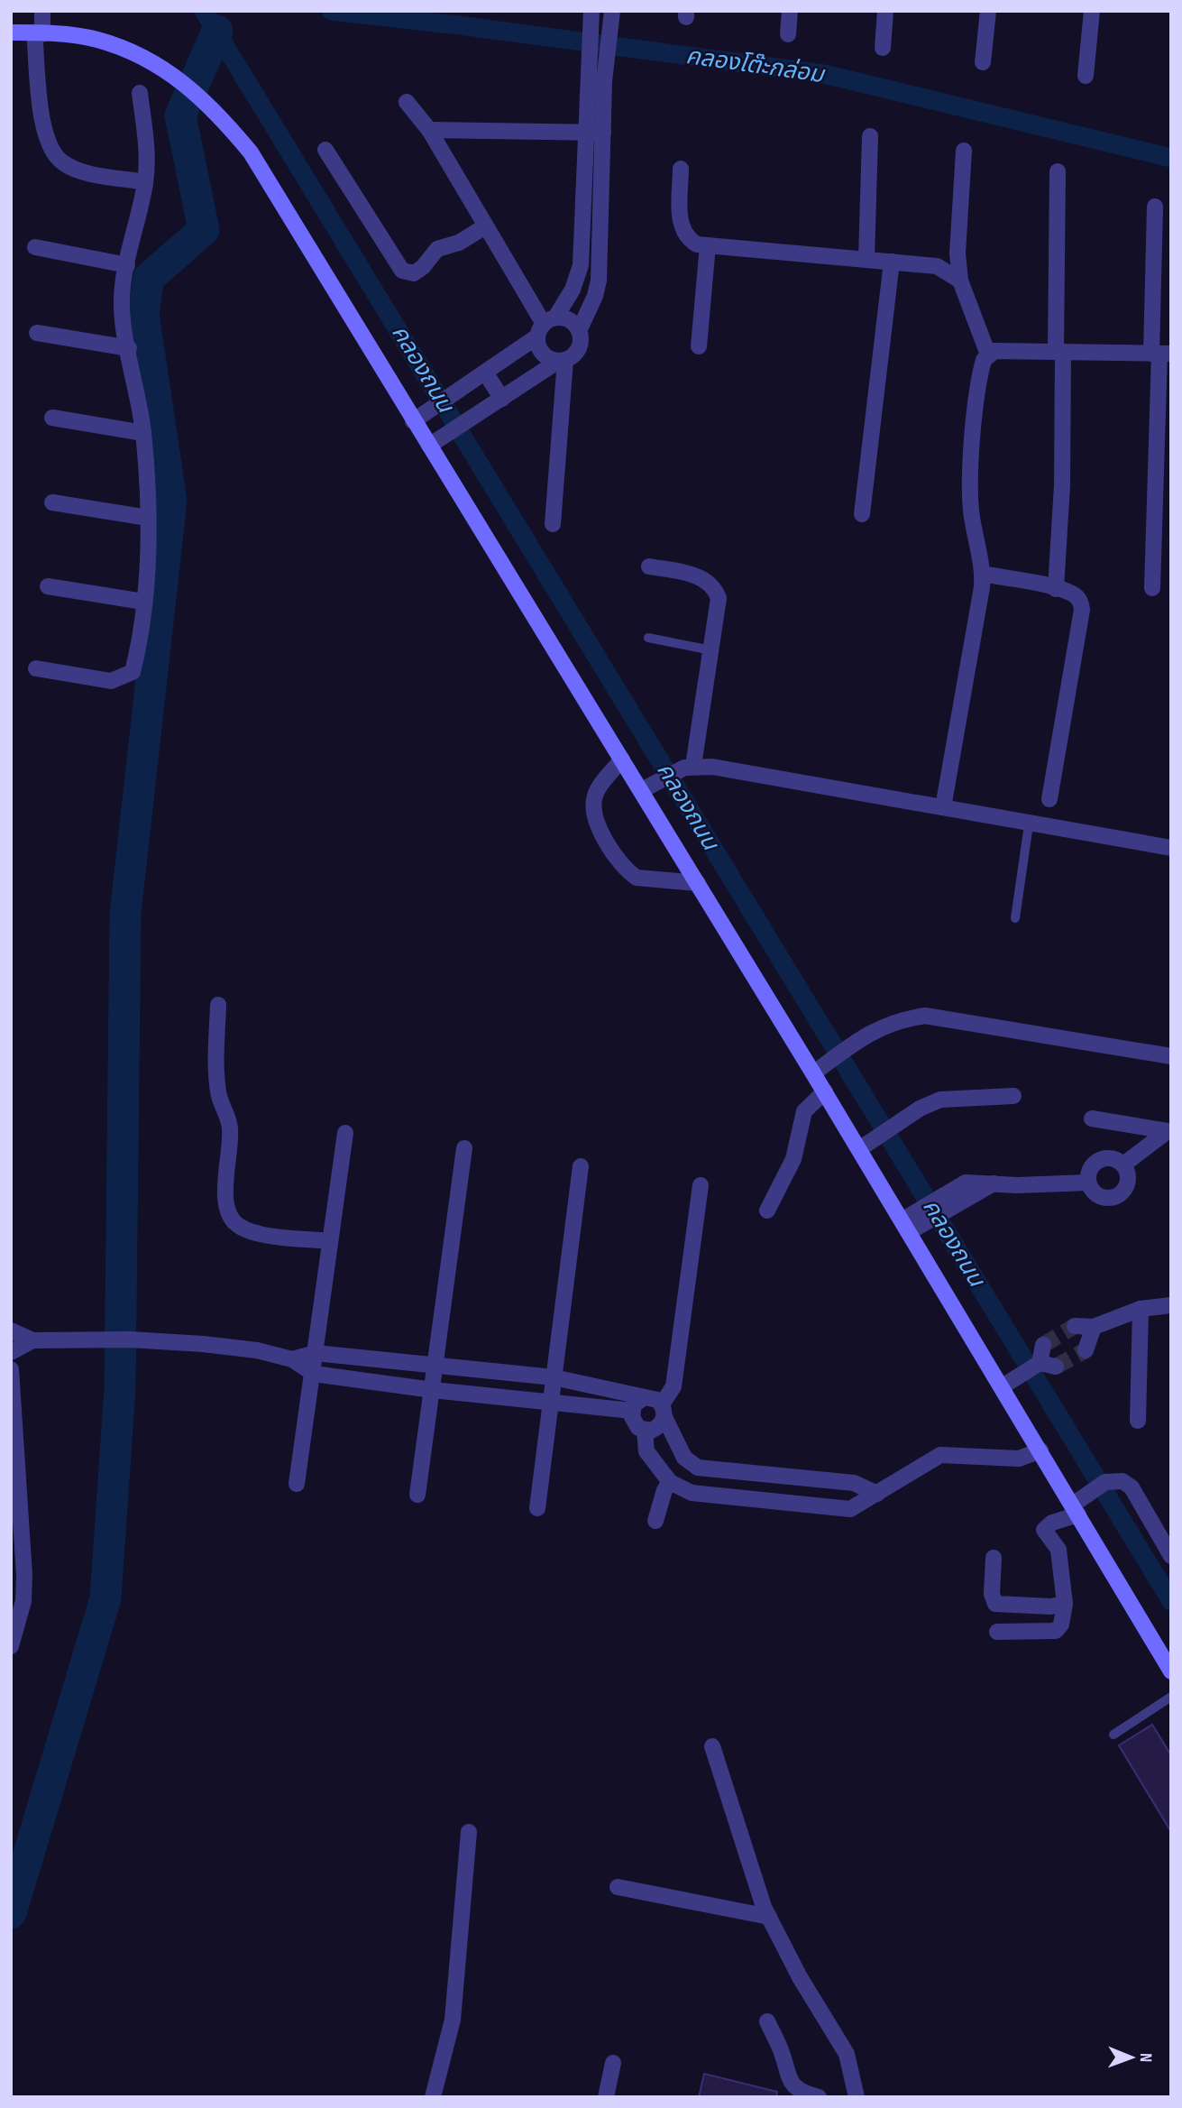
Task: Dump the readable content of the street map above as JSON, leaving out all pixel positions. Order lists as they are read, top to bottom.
{
  "water": ["คลองโต๊ะกล่อม", "คลองถนน"],
  "north": "right"
}
